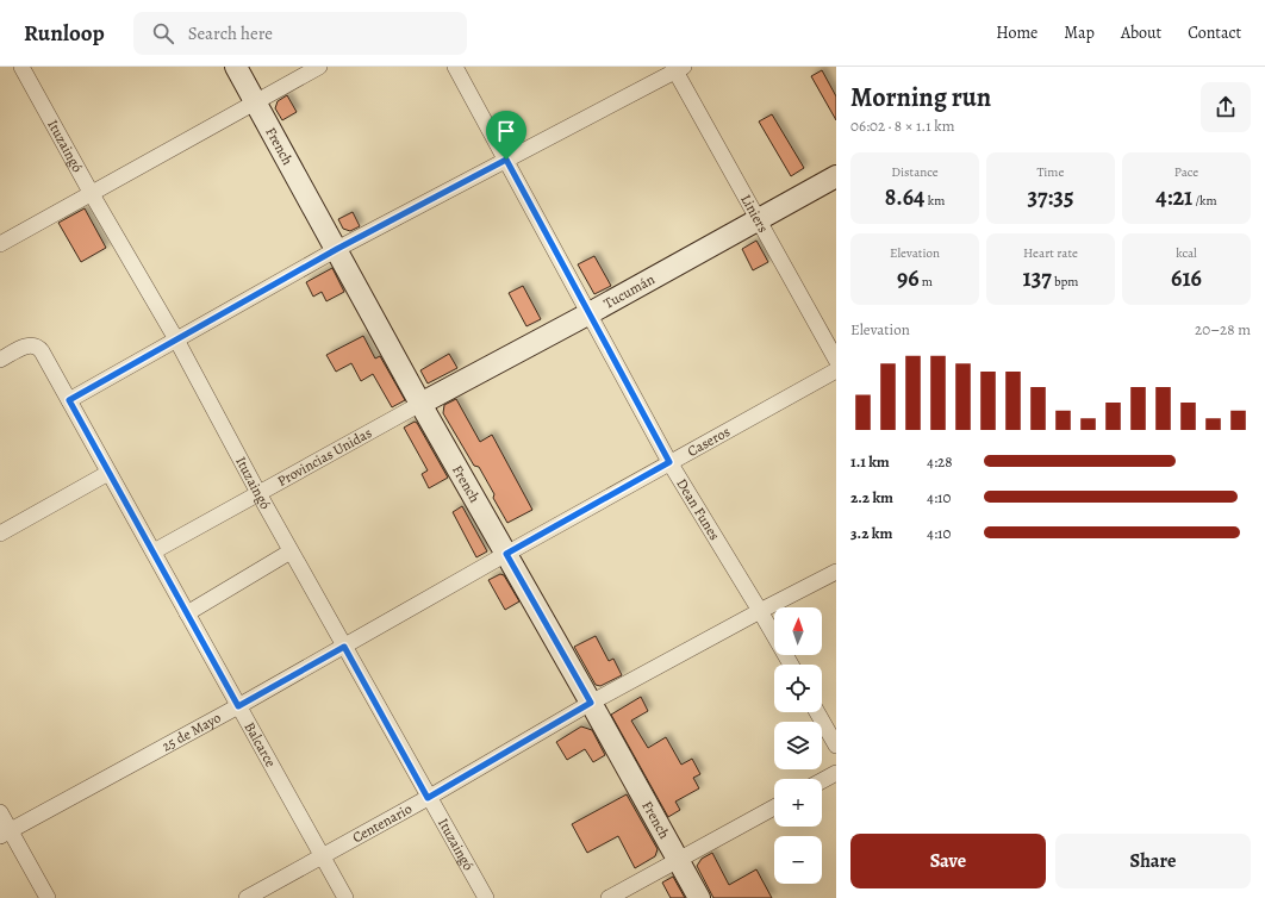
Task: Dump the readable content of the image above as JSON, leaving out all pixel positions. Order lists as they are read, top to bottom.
{
  "streets": {
    "street": [
      "Ituzaingó",
      "French",
      "Liniers",
      "Tucumán",
      "Caseros",
      "Provincias Unidas",
      "Dean Funes",
      "25 de Mayo",
      "Balcarce",
      "Centenario"
    ]
  },
  "crossings": [
    ["Ituzaingó", "Provincias Unidas"],
    ["Ituzaingó", "25 de Mayo"],
    ["Ituzaingó", "Centenario"],
    ["French", "Tucumán"],
    ["French", "Caseros"],
    ["French", "Provincias Unidas"],
    ["French", "25 de Mayo"],
    ["French", "Centenario"],
    ["Liniers", "Tucumán"],
    ["Tucumán", "Provincias Unidas"],
    ["Tucumán", "Dean Funes"],
    ["Caseros", "Dean Funes"],
    ["Caseros", "25 de Mayo"],
    ["Provincias Unidas", "Balcarce"],
    ["Dean Funes", "Centenario"],
    ["25 de Mayo", "Balcarce"],
    ["Balcarce", "Centenario"]
  ],
  "north": "top",
  "page": {
    "header": "Runloop",
    "search": "Search here",
    "nav": [
      "Home",
      "Map",
      "About",
      "Contact"
    ],
    "heading": ["Morning run", "06:02 · 8 × 1.1 km"],
    "stats": [
      ["Distance", "8.64 km"],
      ["Time", "37:35"],
      ["Pace", "4:21 /km"],
      ["Elevation", "96 m"],
      ["Heart rate", "137 bpm"],
      ["kcal", "616"]
    ],
    "chart": ["Elevation", "20–28 m"],
    "list": [
      {
        "name": "1.1 km",
        "note": "4:28"
      },
      {
        "name": "2.2 km",
        "note": "4:10"
      },
      {
        "name": "3.2 km",
        "note": "4:10"
      }
    ],
    "map_buttons": ["+", "−"],
    "buttons": ["Save", "Share"]
  }
}
